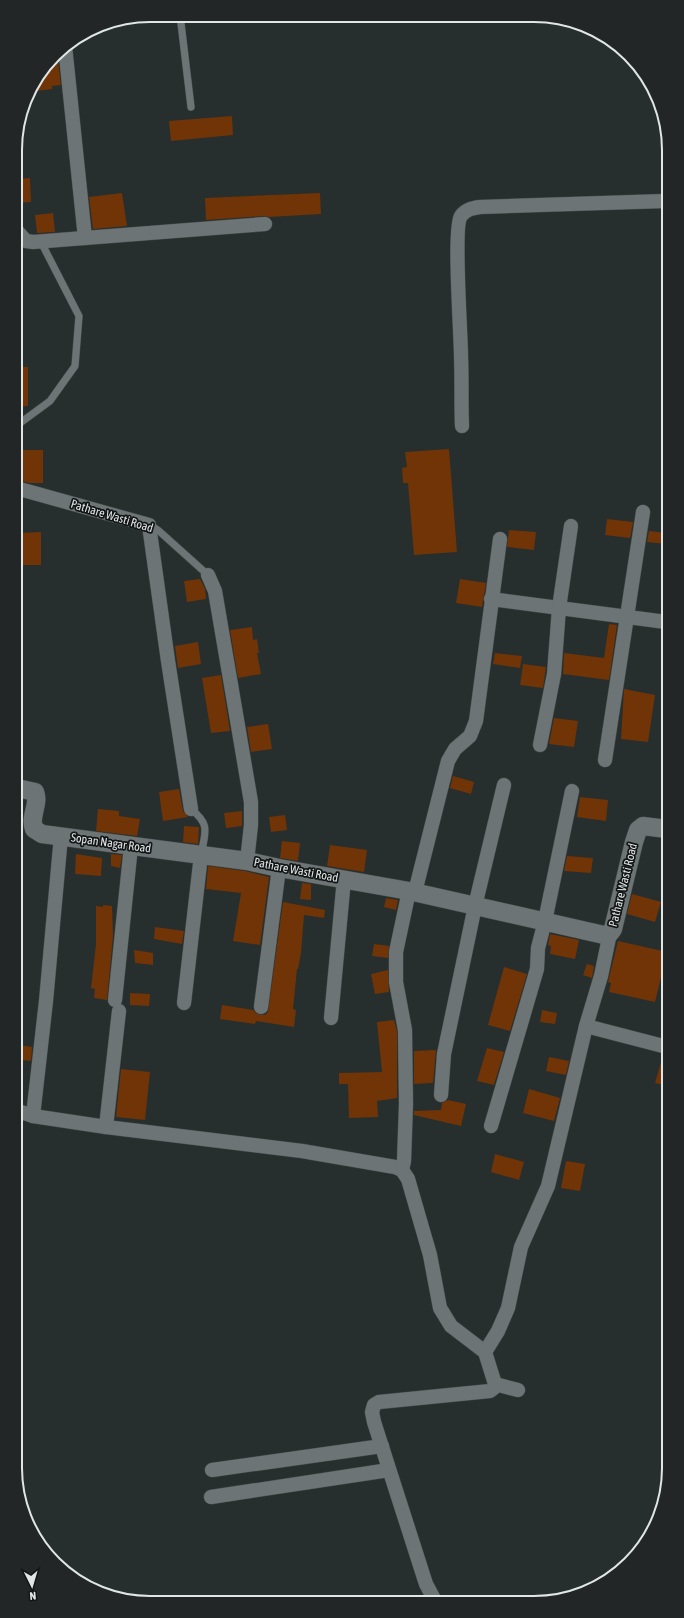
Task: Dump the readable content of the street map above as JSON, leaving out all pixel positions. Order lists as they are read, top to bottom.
{
  "streets": {
    "street": ["Pathare Wasti Road", "Sopan Nagar Road"]
  },
  "crossings": [
    ["Pathare Wasti Road", "Sopan Nagar Road"]
  ],
  "north": "bottom"
}
